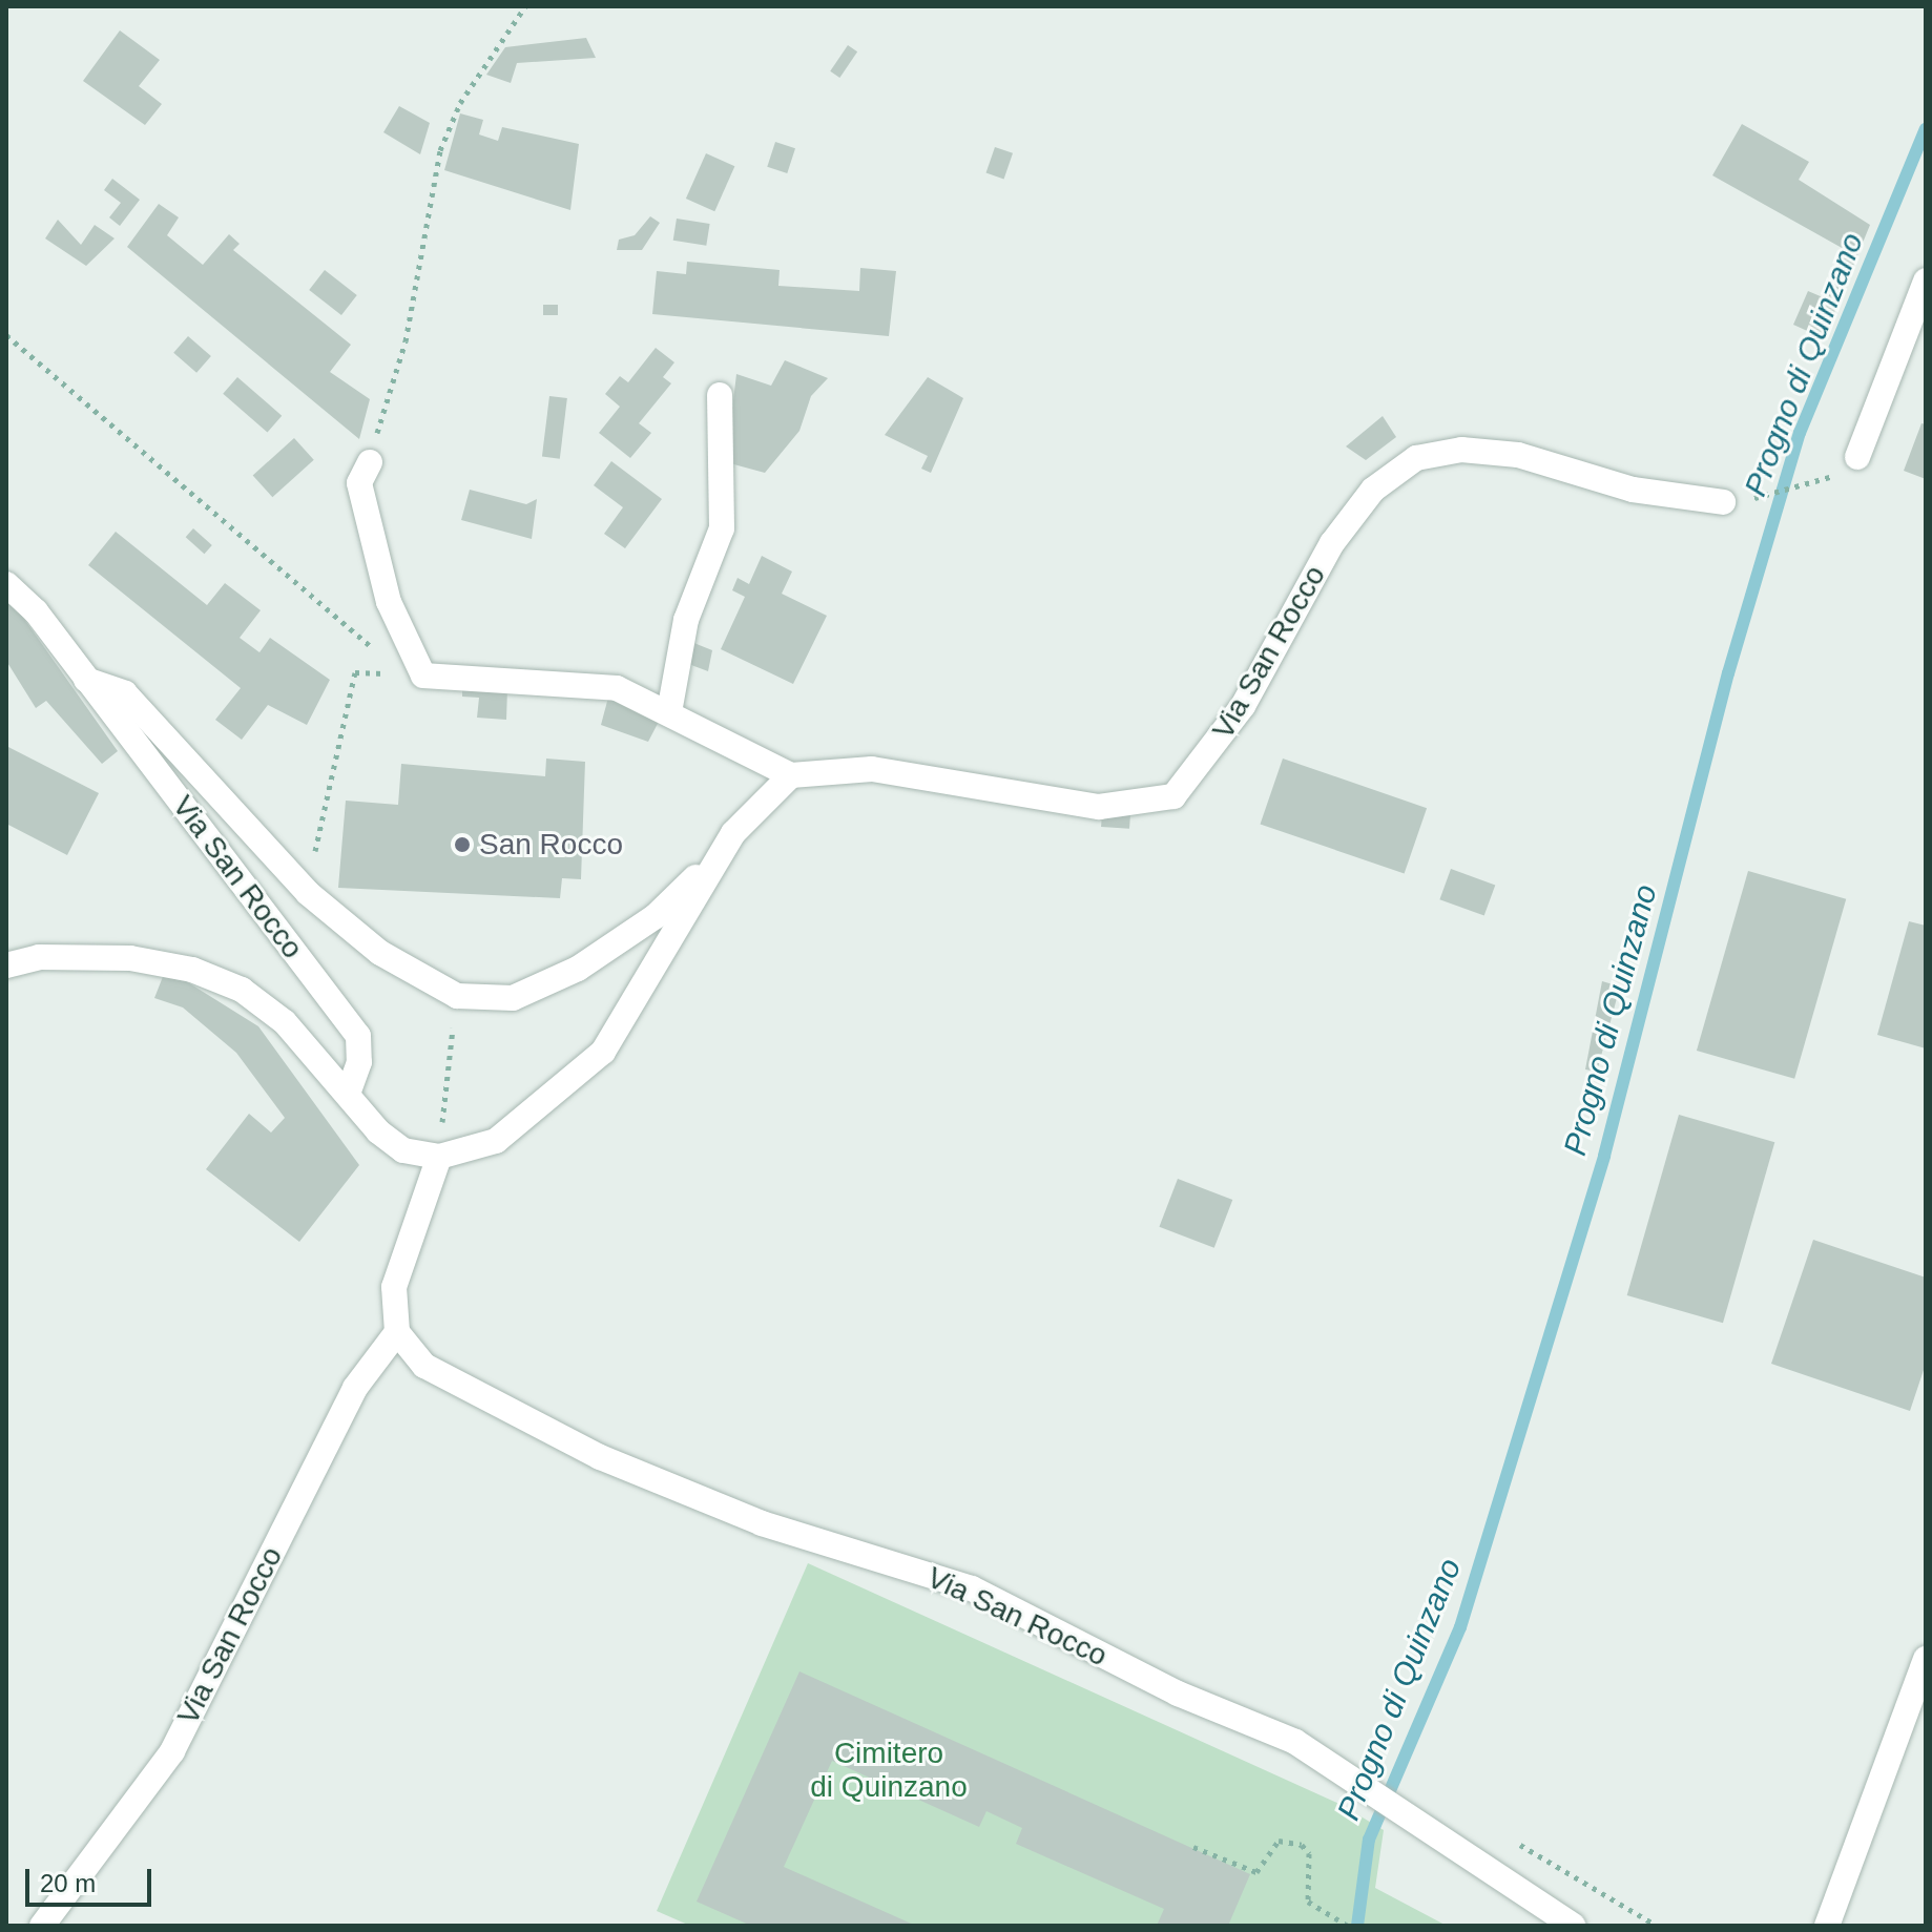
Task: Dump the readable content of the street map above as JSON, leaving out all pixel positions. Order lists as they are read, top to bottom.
{
  "streets": {
    "street": ["Via San Rocco"]
  },
  "water": ["Progno di Quinzano"],
  "parks": ["Cimitero di Quinzano"],
  "places": ["San Rocco"],
  "scale_bar": "20 m"
}
